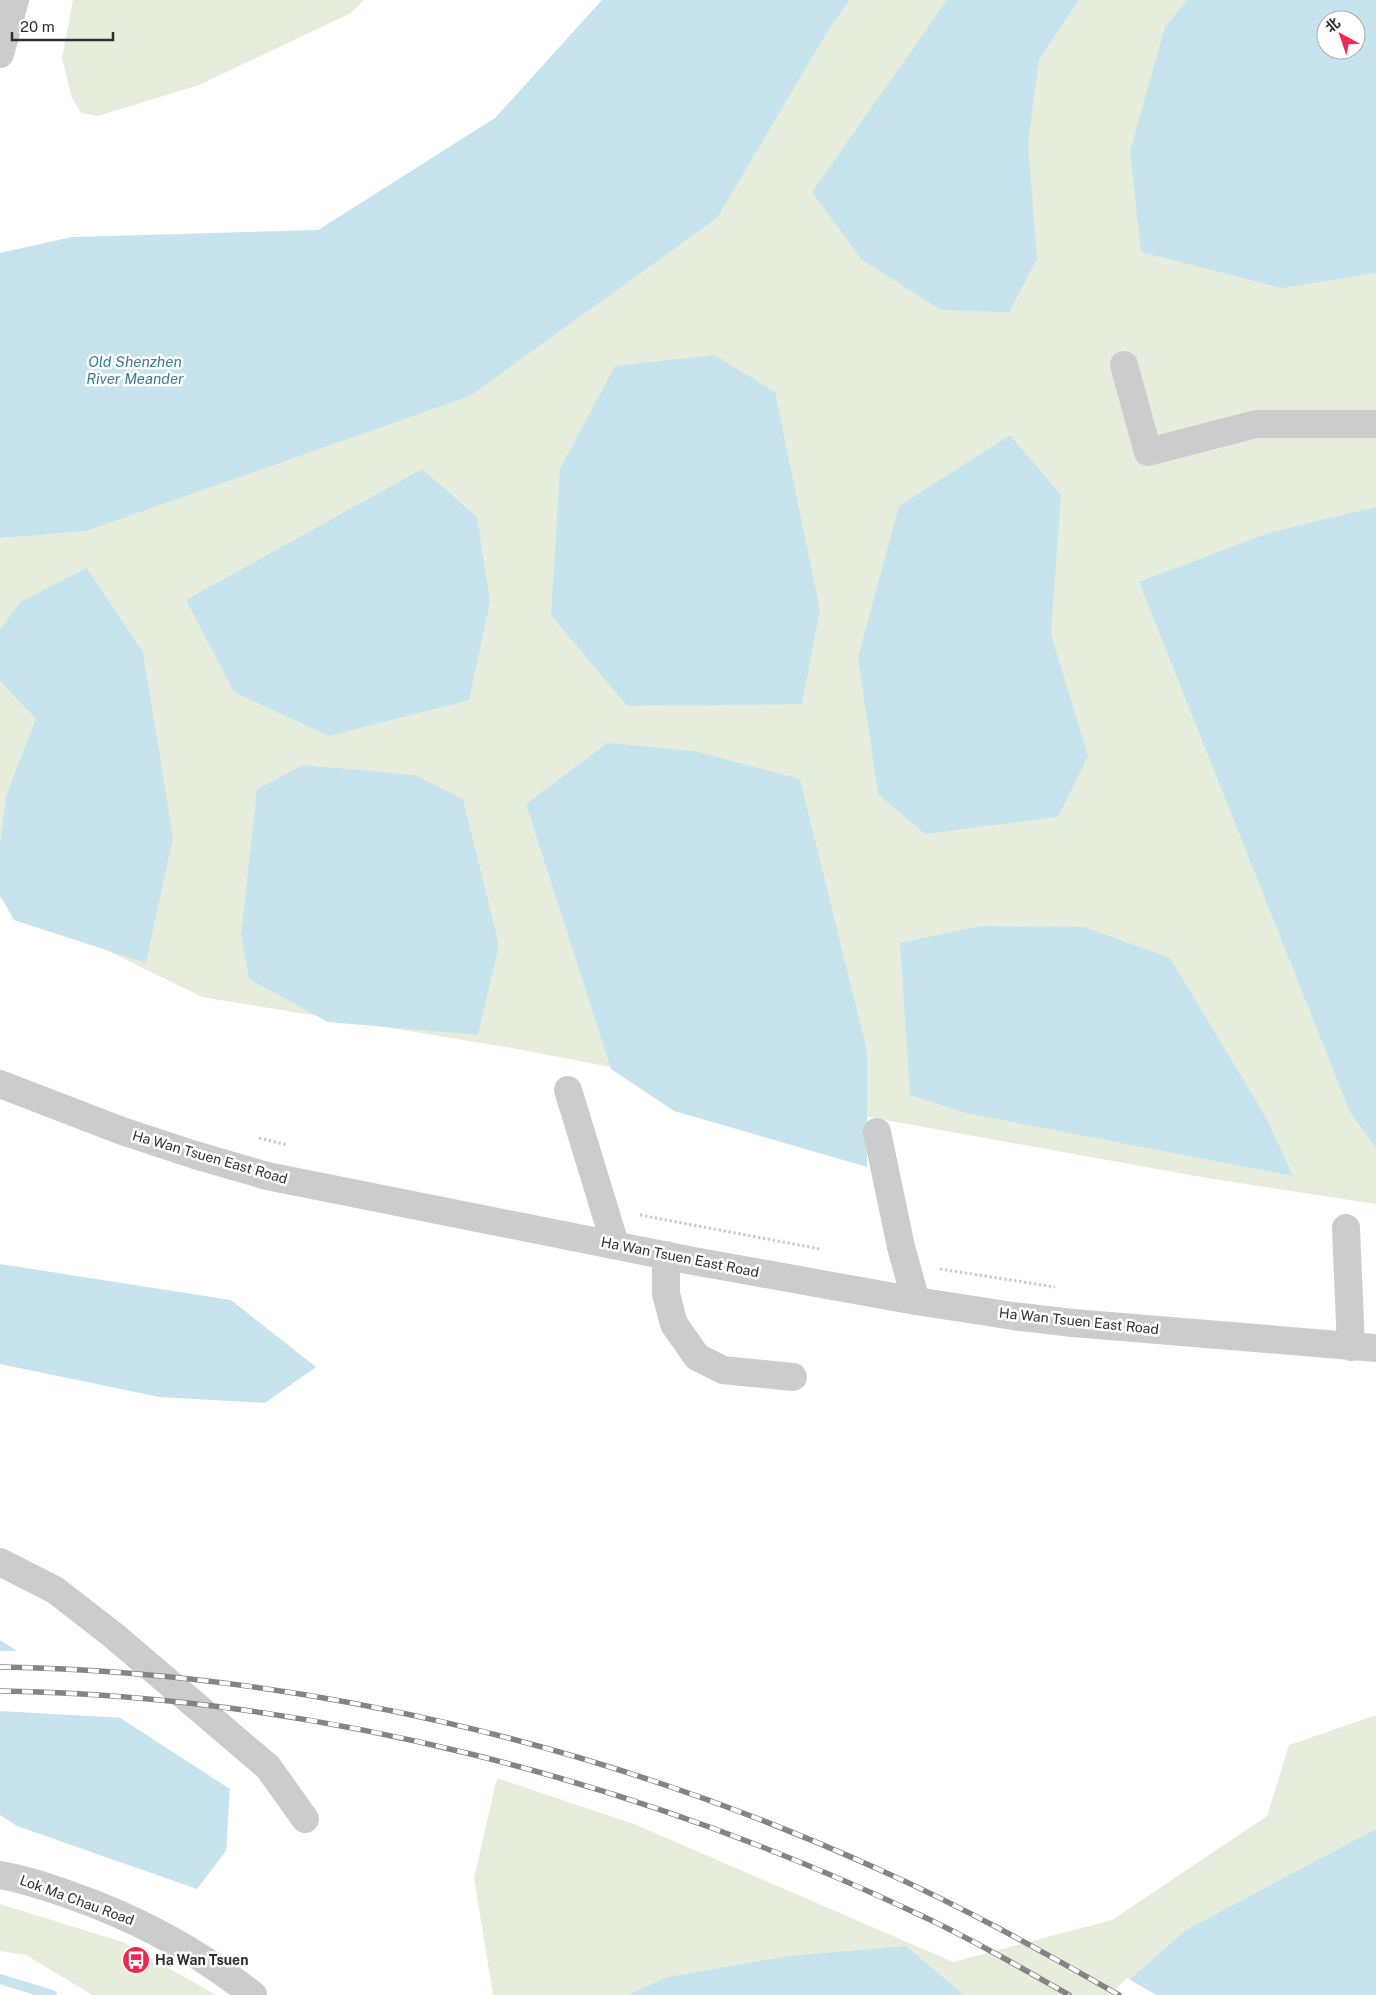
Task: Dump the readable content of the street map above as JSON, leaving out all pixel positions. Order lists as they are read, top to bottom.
{
  "streets": {
    "street": ["Ha Wan Tsuen East Road", "Lok Ma Chau Road"]
  },
  "water": ["Old Shenzhen River Meander"],
  "places": {
    "bus stop": ["Ha Wan Tsuen"]
  },
  "scale_bar": "20 m",
  "north": "top left"
}
